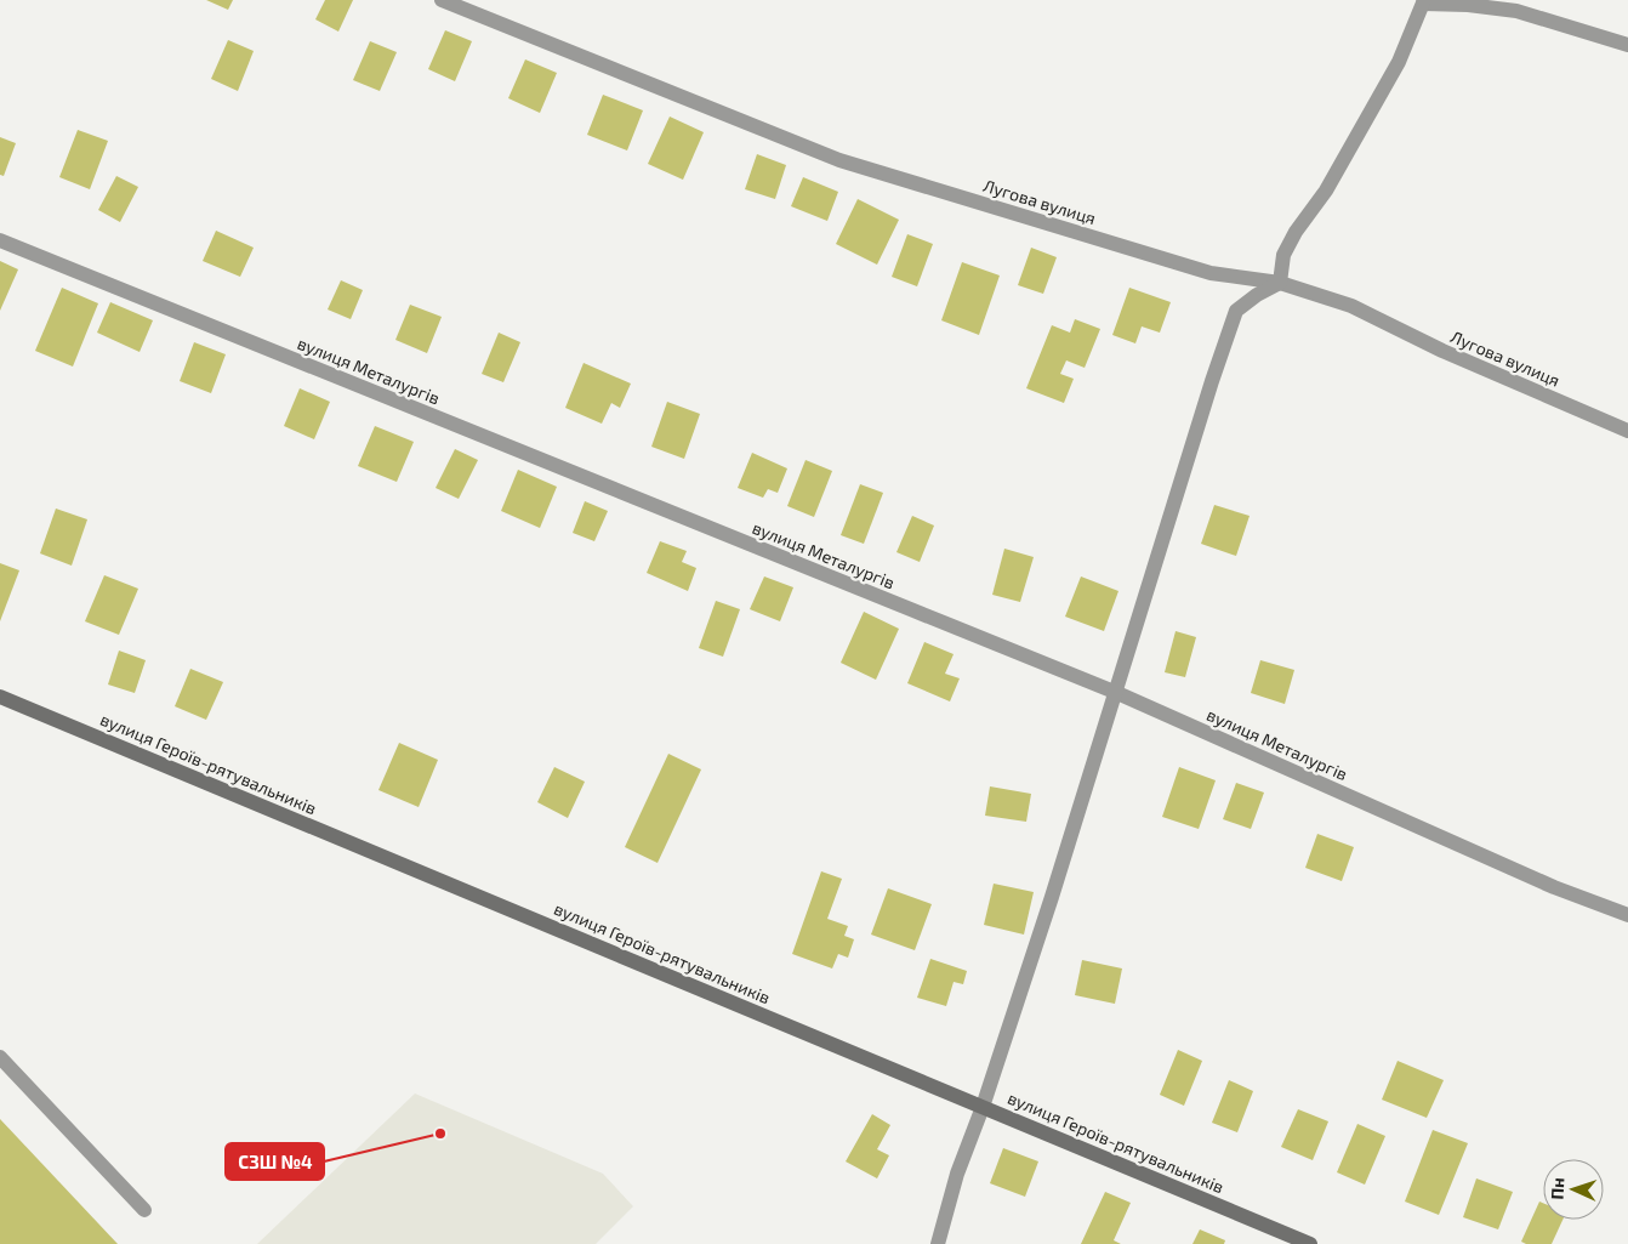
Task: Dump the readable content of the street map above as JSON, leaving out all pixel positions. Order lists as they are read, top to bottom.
{
  "streets": {
    "street": ["Лугова вулиця", "вулиця Металургів", "вулиця Героїв-рятувальників"]
  },
  "places": ["СЗШ №4"],
  "north": "left"
}
